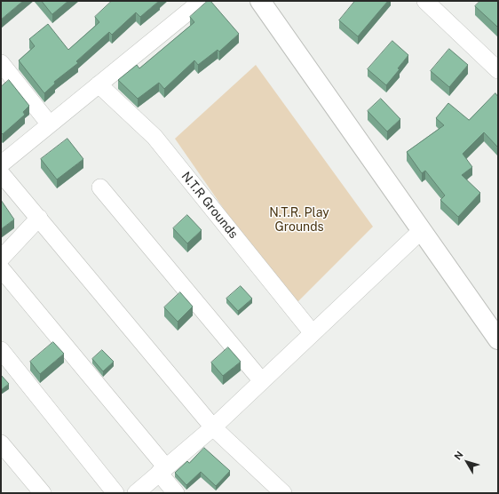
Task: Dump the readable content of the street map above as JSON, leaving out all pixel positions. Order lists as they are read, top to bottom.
{
  "streets": {
    "street": ["N.T.R Grounds"]
  },
  "parks": ["N.T.R. Play Grounds"],
  "north": "top left"
}
